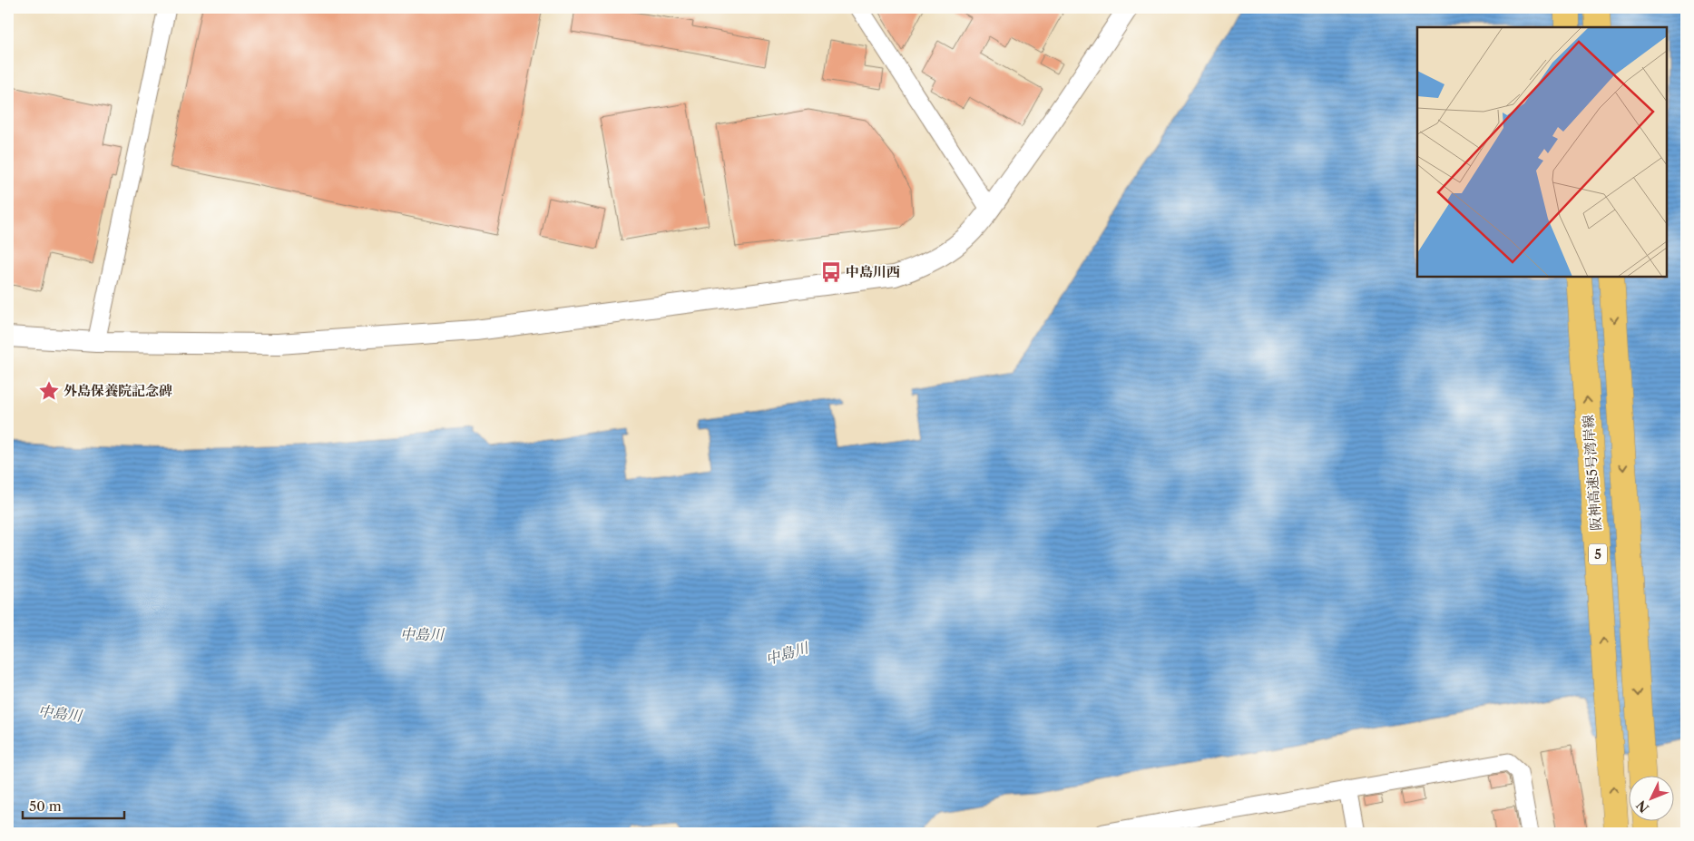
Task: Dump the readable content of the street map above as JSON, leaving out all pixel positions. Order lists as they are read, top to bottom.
{
  "streets": {
    "highway": ["阪神高速5号湾岸線", "5"]
  },
  "water": ["中島川"],
  "places": {
    "bus stop": ["中島川西"],
    "place": ["外島保養院記念碑"]
  },
  "scale_bar": "50 m",
  "north": "bottom left"
}
